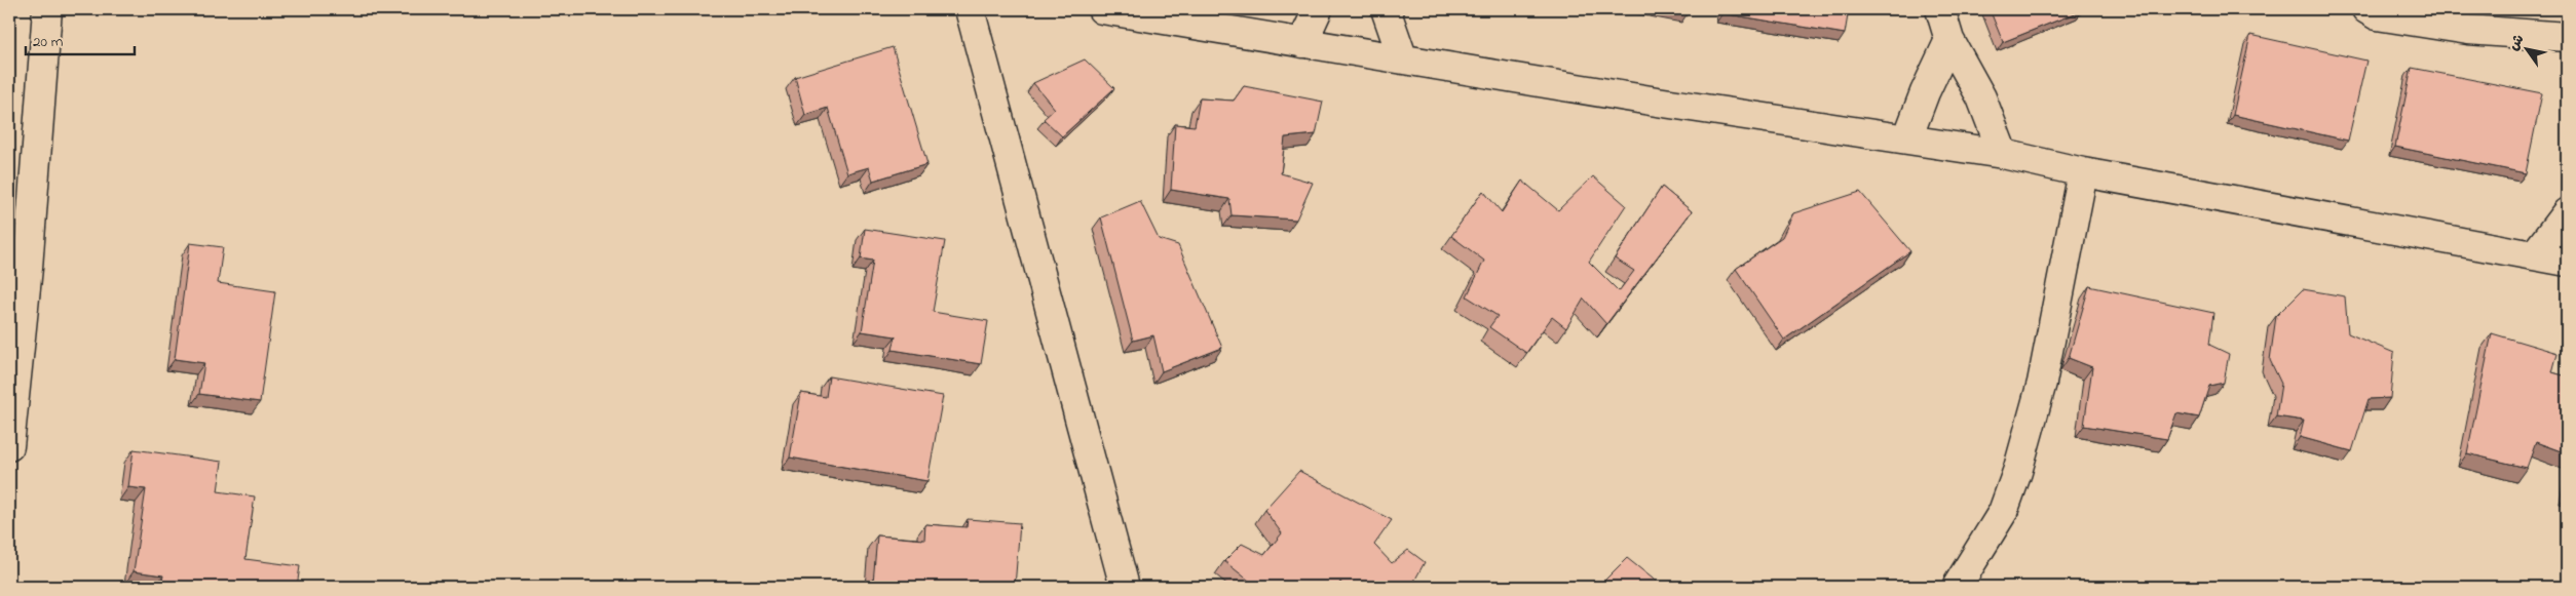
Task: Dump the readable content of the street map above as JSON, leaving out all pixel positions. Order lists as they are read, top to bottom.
{
  "scale_bar": "20 m",
  "north": "top left"
}
